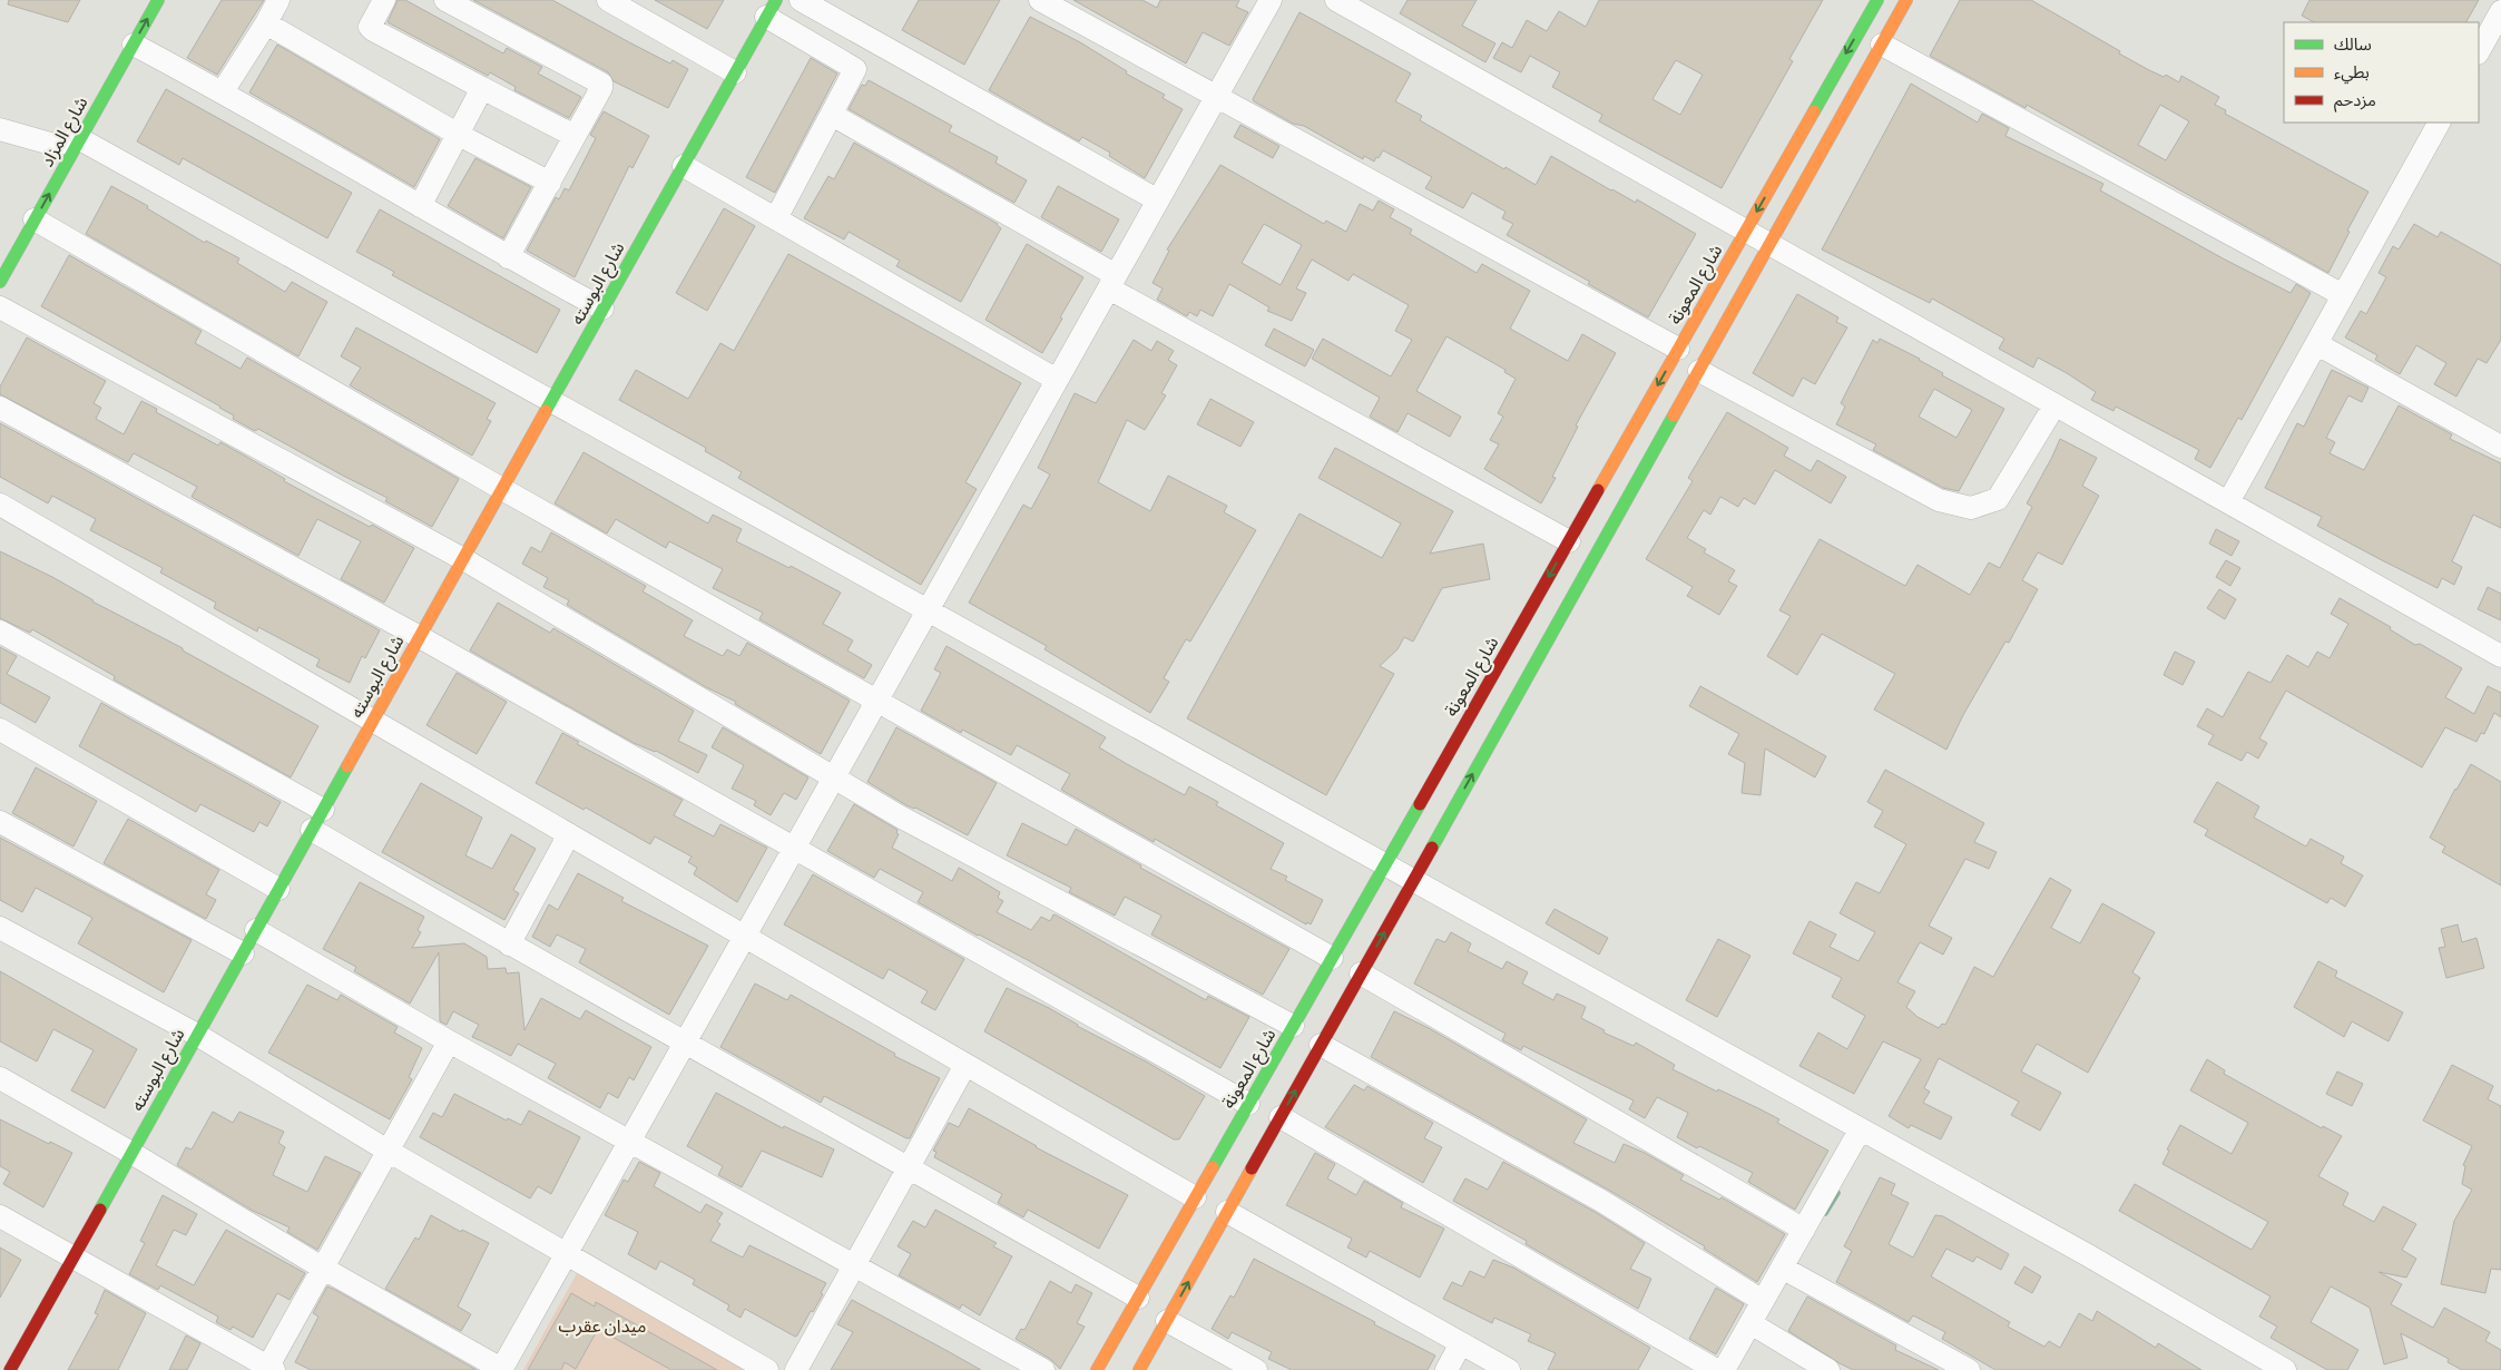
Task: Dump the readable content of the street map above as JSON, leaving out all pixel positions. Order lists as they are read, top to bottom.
{
  "streets": {
    "main road": ["شارع المزاد", "شارع البوسته", "شارع المعونة"]
  },
  "one_way": ["شارع المزاد"],
  "parks": ["ميدان عقرب"],
  "legend": ["سالك", "بطيء", "مزدحم"]
}
